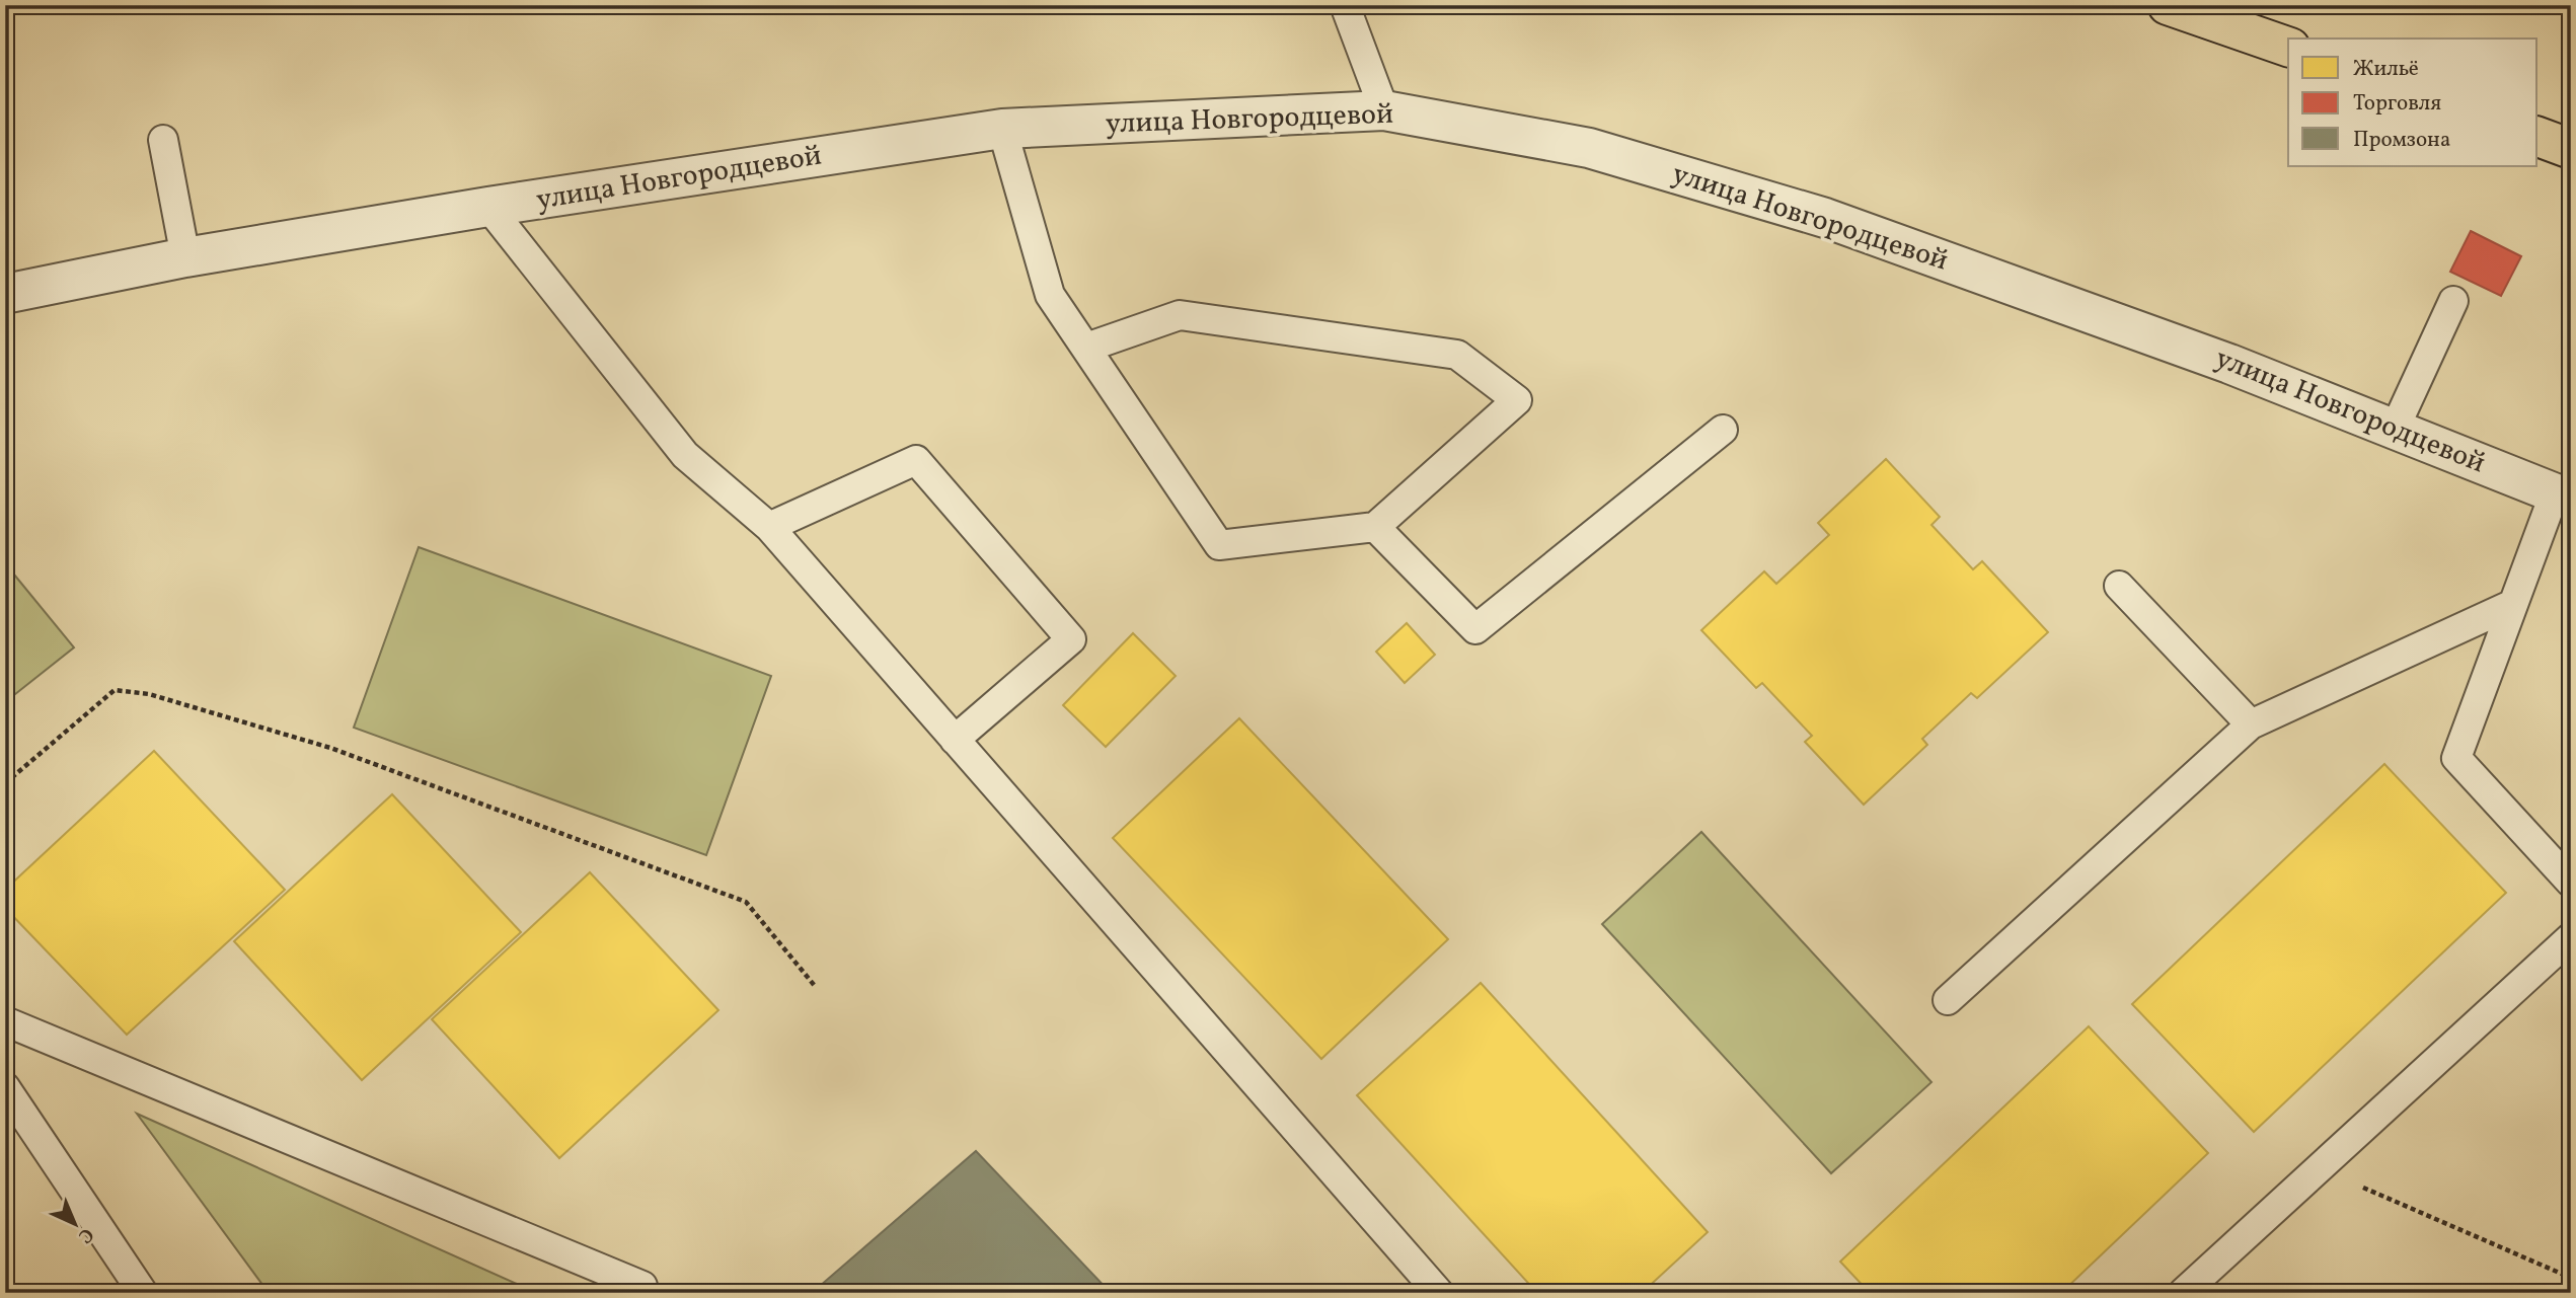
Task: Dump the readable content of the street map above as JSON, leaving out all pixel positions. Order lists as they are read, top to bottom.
{
  "streets": {
    "street": ["улица Новгородцевой"]
  },
  "legend": ["Жильё", "Торговля", "Промзона"],
  "north": "bottom right"
}
